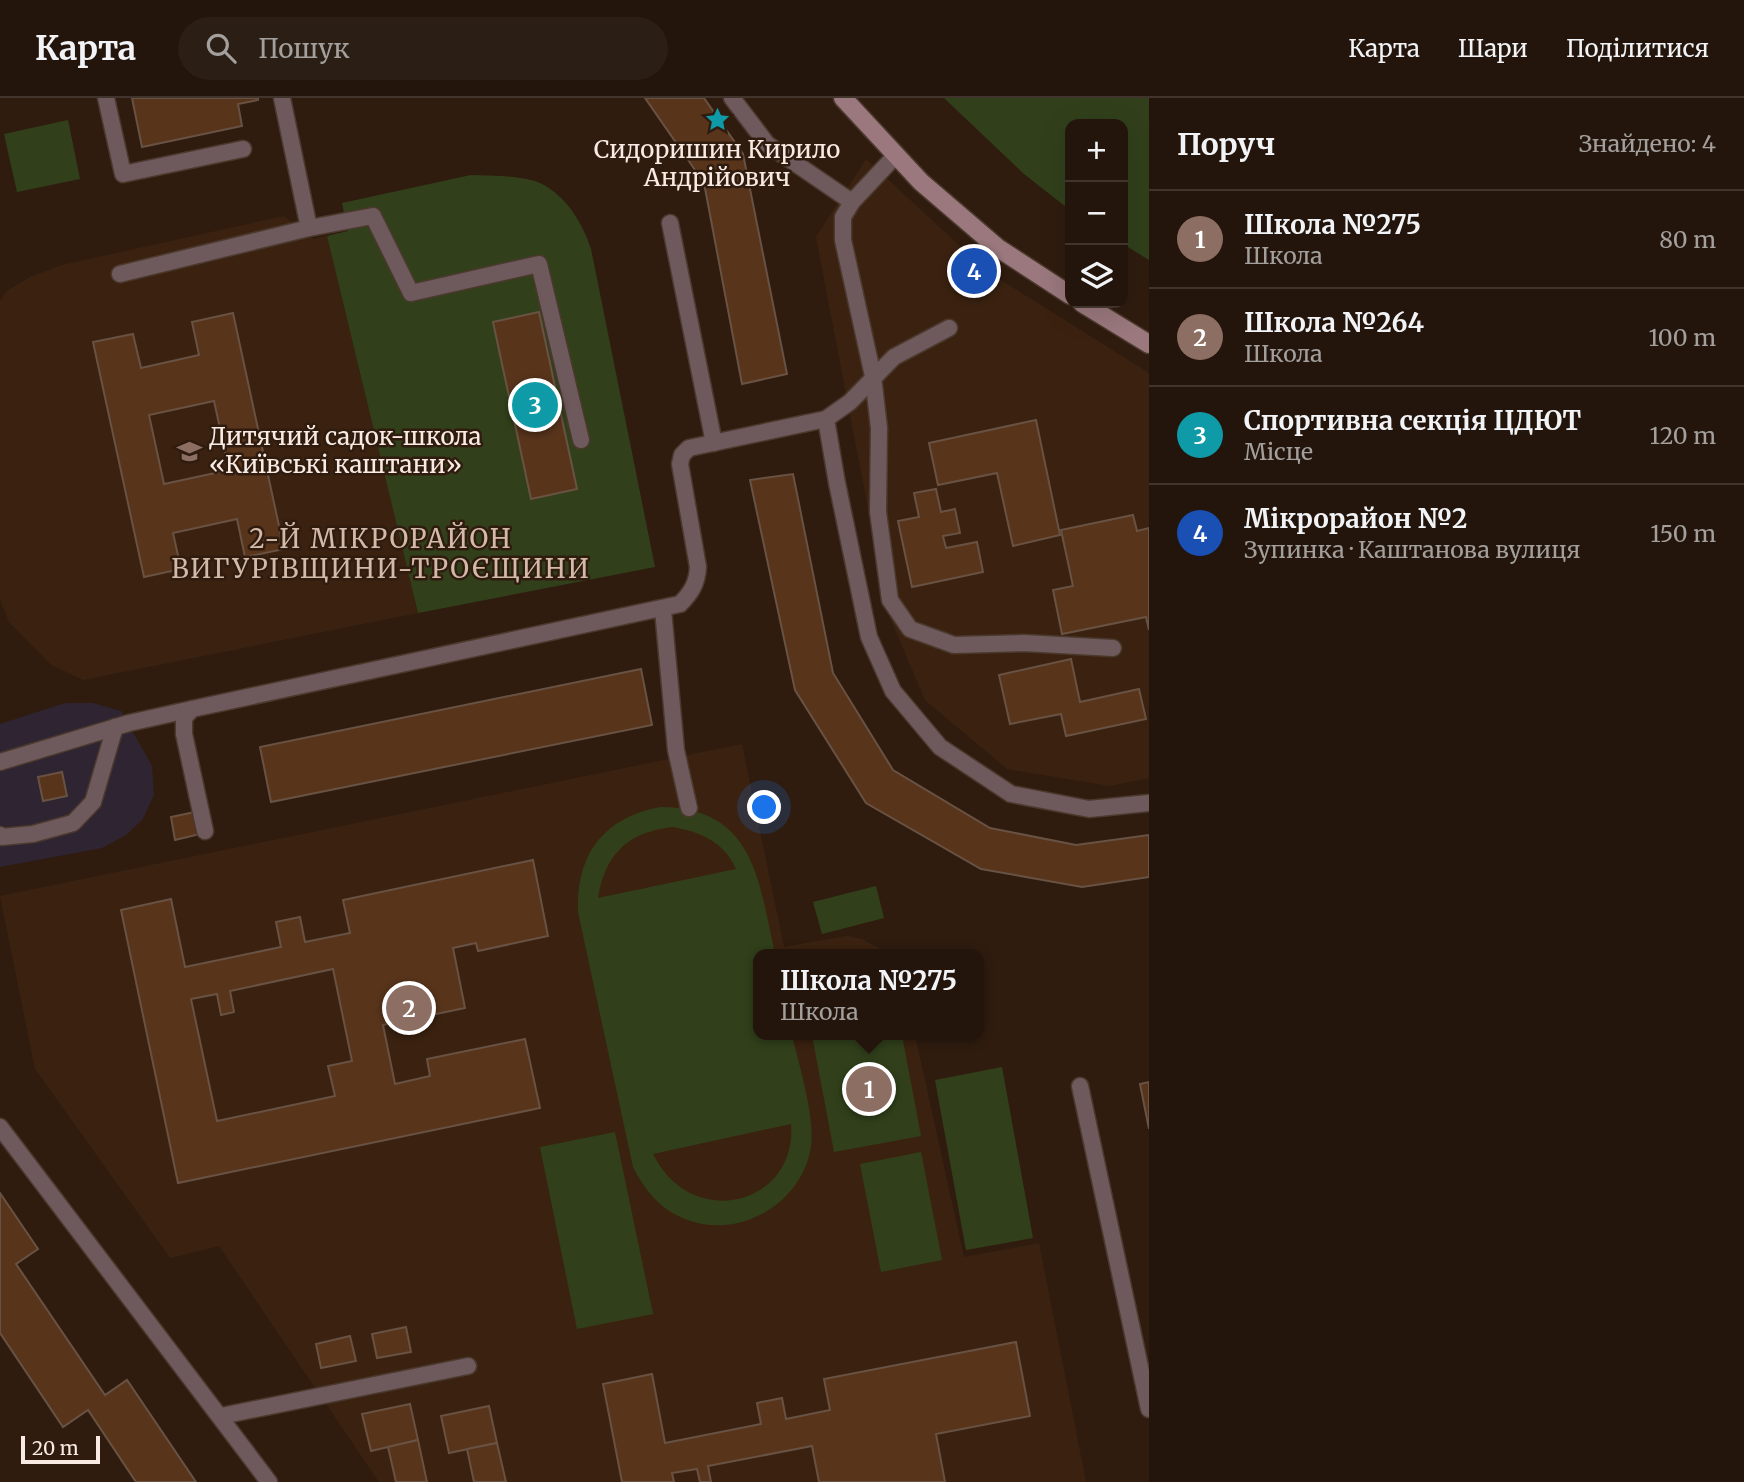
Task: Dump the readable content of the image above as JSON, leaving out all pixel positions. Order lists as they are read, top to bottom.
{
  "districts": ["2-Й МІКРОРАЙОН ВИГУРІВЩИНИ-ТРОЄЩИНИ"],
  "places": {
    "place": ["Сидоришин Кирило Андрійович"],
    "school or university": ["Дитячий садок-школа «Київські каштани»"]
  },
  "scale_bar": "20 m",
  "page": {
    "header": "Карта",
    "search": "Пошук",
    "nav": ["Карта", "Шари", "Поділитися"],
    "heading": ["Поруч", "Знайдено: 4"],
    "map_buttons": ["+", "−"],
    "list": [
      {
        "mark": "1",
        "name": "Школа №275",
        "note": "Школа",
        "value": "80 m"
      },
      {
        "mark": "2",
        "name": "Школа №264",
        "note": "Школа",
        "value": "100 m"
      },
      {
        "mark": "3",
        "name": "Спортивна секція ЦДЮТ",
        "note": "Місце",
        "value": "120 m"
      },
      {
        "mark": "4",
        "name": "Мікрорайон №2",
        "note": "Зупинка · Каштанова вулиця",
        "value": "150 m"
      }
    ],
    "pins": [
      "4",
      "3",
      "2",
      "1"
    ],
    "popup": ["Школа №275", "Школа"],
    "scale": "20 m"
  }
}
